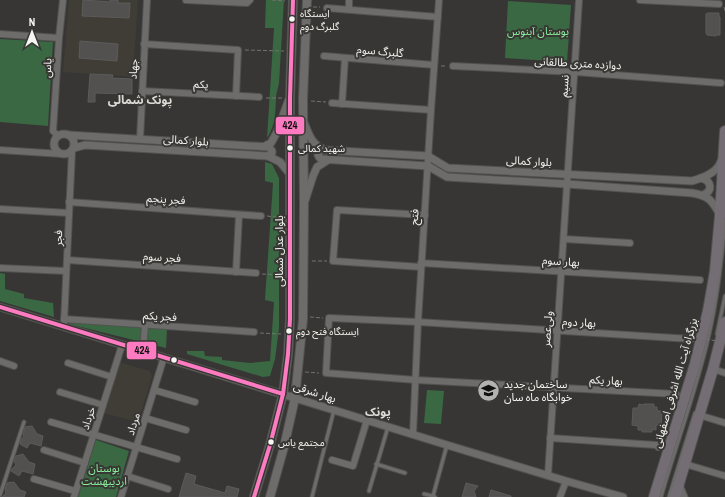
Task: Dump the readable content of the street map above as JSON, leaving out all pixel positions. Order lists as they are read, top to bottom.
{
  "streets": {
    "highway": ["بزرگراه آیت الله اشرفی اصفهانی"],
    "main road": ["بلوار عدل شمالی"],
    "street": [
      "گلبرگ سوم",
      "دوازده متری طالقانی",
      "یاس",
      "جهاد",
      "یکم",
      "نسیم",
      "بلوار کمالی",
      "فجر پنجم",
      "فتح",
      "فجر",
      "فجر سوم",
      "بهار سوم",
      "فجر یکم",
      "بهار دوم",
      "ولی‌عصر",
      "بهار یکم",
      "بهار شرقی",
      "خرداد",
      "مرداد"
    ]
  },
  "crossings": [
    ["گلبرگ سوم", "فتح"],
    ["دوازده متری طالقانی", "نسیم"],
    ["یاس", "بلوار کمالی"],
    ["یاس", "فجر"],
    ["جهاد", "یکم"],
    ["جهاد", "بلوار کمالی"],
    ["نسیم", "بلوار کمالی"],
    ["نسیم", "ولی‌عصر"],
    ["بلوار کمالی", "فتح"],
    ["بلوار کمالی", "فجر"],
    ["بلوار کمالی", "ولی‌عصر"],
    ["بلوار کمالی", "بزرگراه آیت الله اشرفی اصفهانی"],
    ["فجر پنجم", "فجر"],
    ["فتح", "بهار سوم"],
    ["فتح", "بهار دوم"],
    ["فتح", "بهار یکم"],
    ["فتح", "بهار شرقی"],
    ["فجر", "فجر سوم"],
    ["فجر", "فجر یکم"],
    ["فجر", "بهار شرقی"],
    ["بلوار عدل شمالی", "بهار شرقی"],
    ["بهار سوم", "ولی‌عصر"],
    ["فجر یکم", "بهار شرقی"],
    ["بهار دوم", "ولی‌عصر"],
    ["ولی‌عصر", "بهار یکم"],
    ["ولی‌عصر", "بهار شرقی"],
    ["بهار شرقی", "خرداد"],
    ["بهار شرقی", "مرداد"]
  ],
  "districts": ["پونک شمالی", "پونک"],
  "parks": ["بوستان آبنوس", "بوستان اردیبهشت"],
  "places": {
    "other": [
      "ایستگاه گلبرگ دوم",
      "شهید کمالی",
      "ایستگاه فتح دوم",
      "مجتمع یاس"
    ],
    "school or university": ["ساختمان جدید خوابگاه ماه سان"]
  },
  "lines": ["transit line 424"],
  "north": "top"
}
